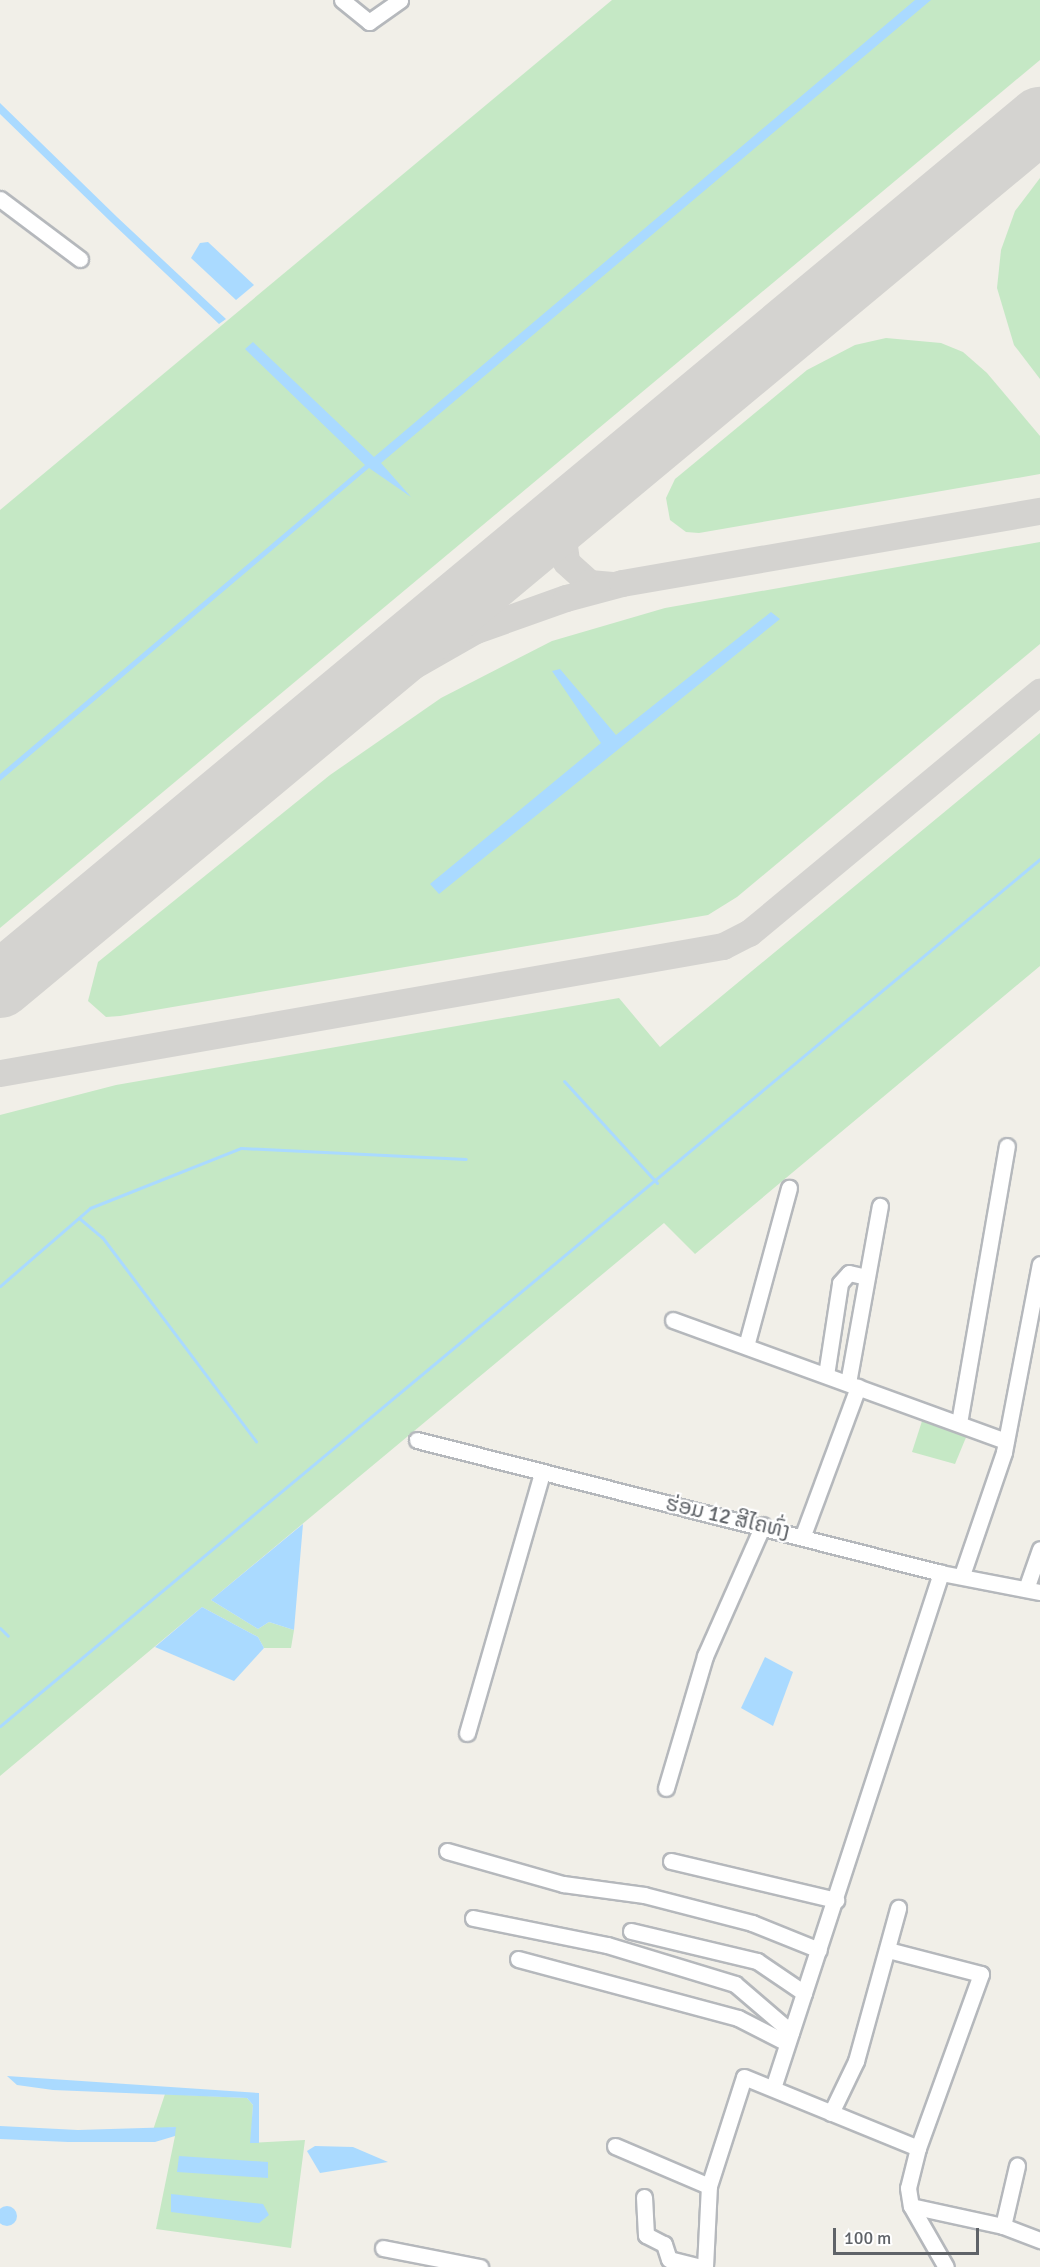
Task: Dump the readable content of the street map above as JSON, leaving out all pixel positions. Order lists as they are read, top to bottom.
{
  "streets": {
    "street": ["ຮ່ອມ 12 ສີໄຄທົ່ງ"]
  },
  "scale_bar": "100 m"
}
